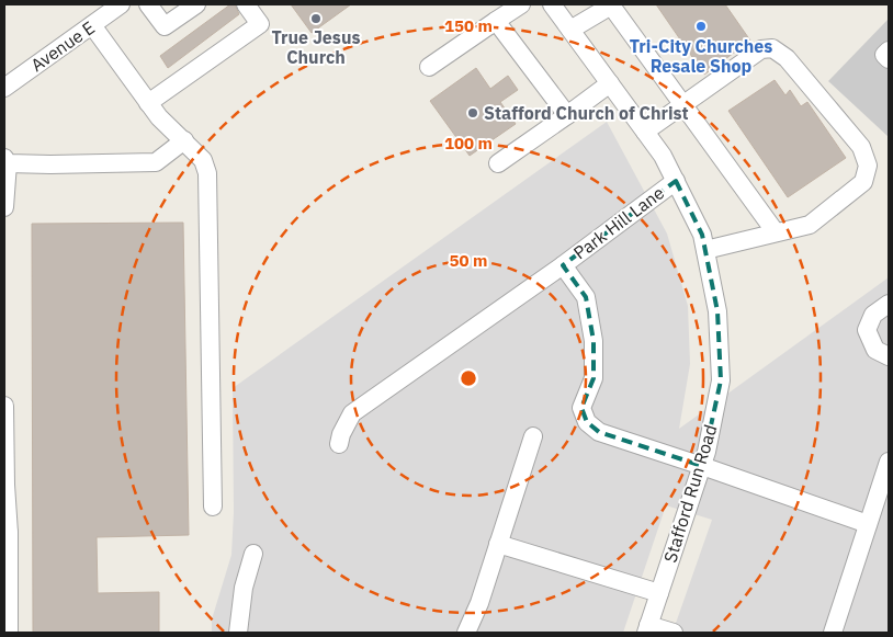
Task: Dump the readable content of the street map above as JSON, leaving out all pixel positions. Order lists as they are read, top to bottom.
{
  "streets": {
    "street": ["Avenue E", "Park Hill Lane", "Stafford Run Road"]
  },
  "crossings": [
    ["Park Hill Lane", "Stafford Run Road"]
  ],
  "places": ["True Jesus Church", "Tri-City Churches Resale Shop", "Stafford Church of Christ"],
  "rings": ["150 m", "100 m", "50 m"]
}
